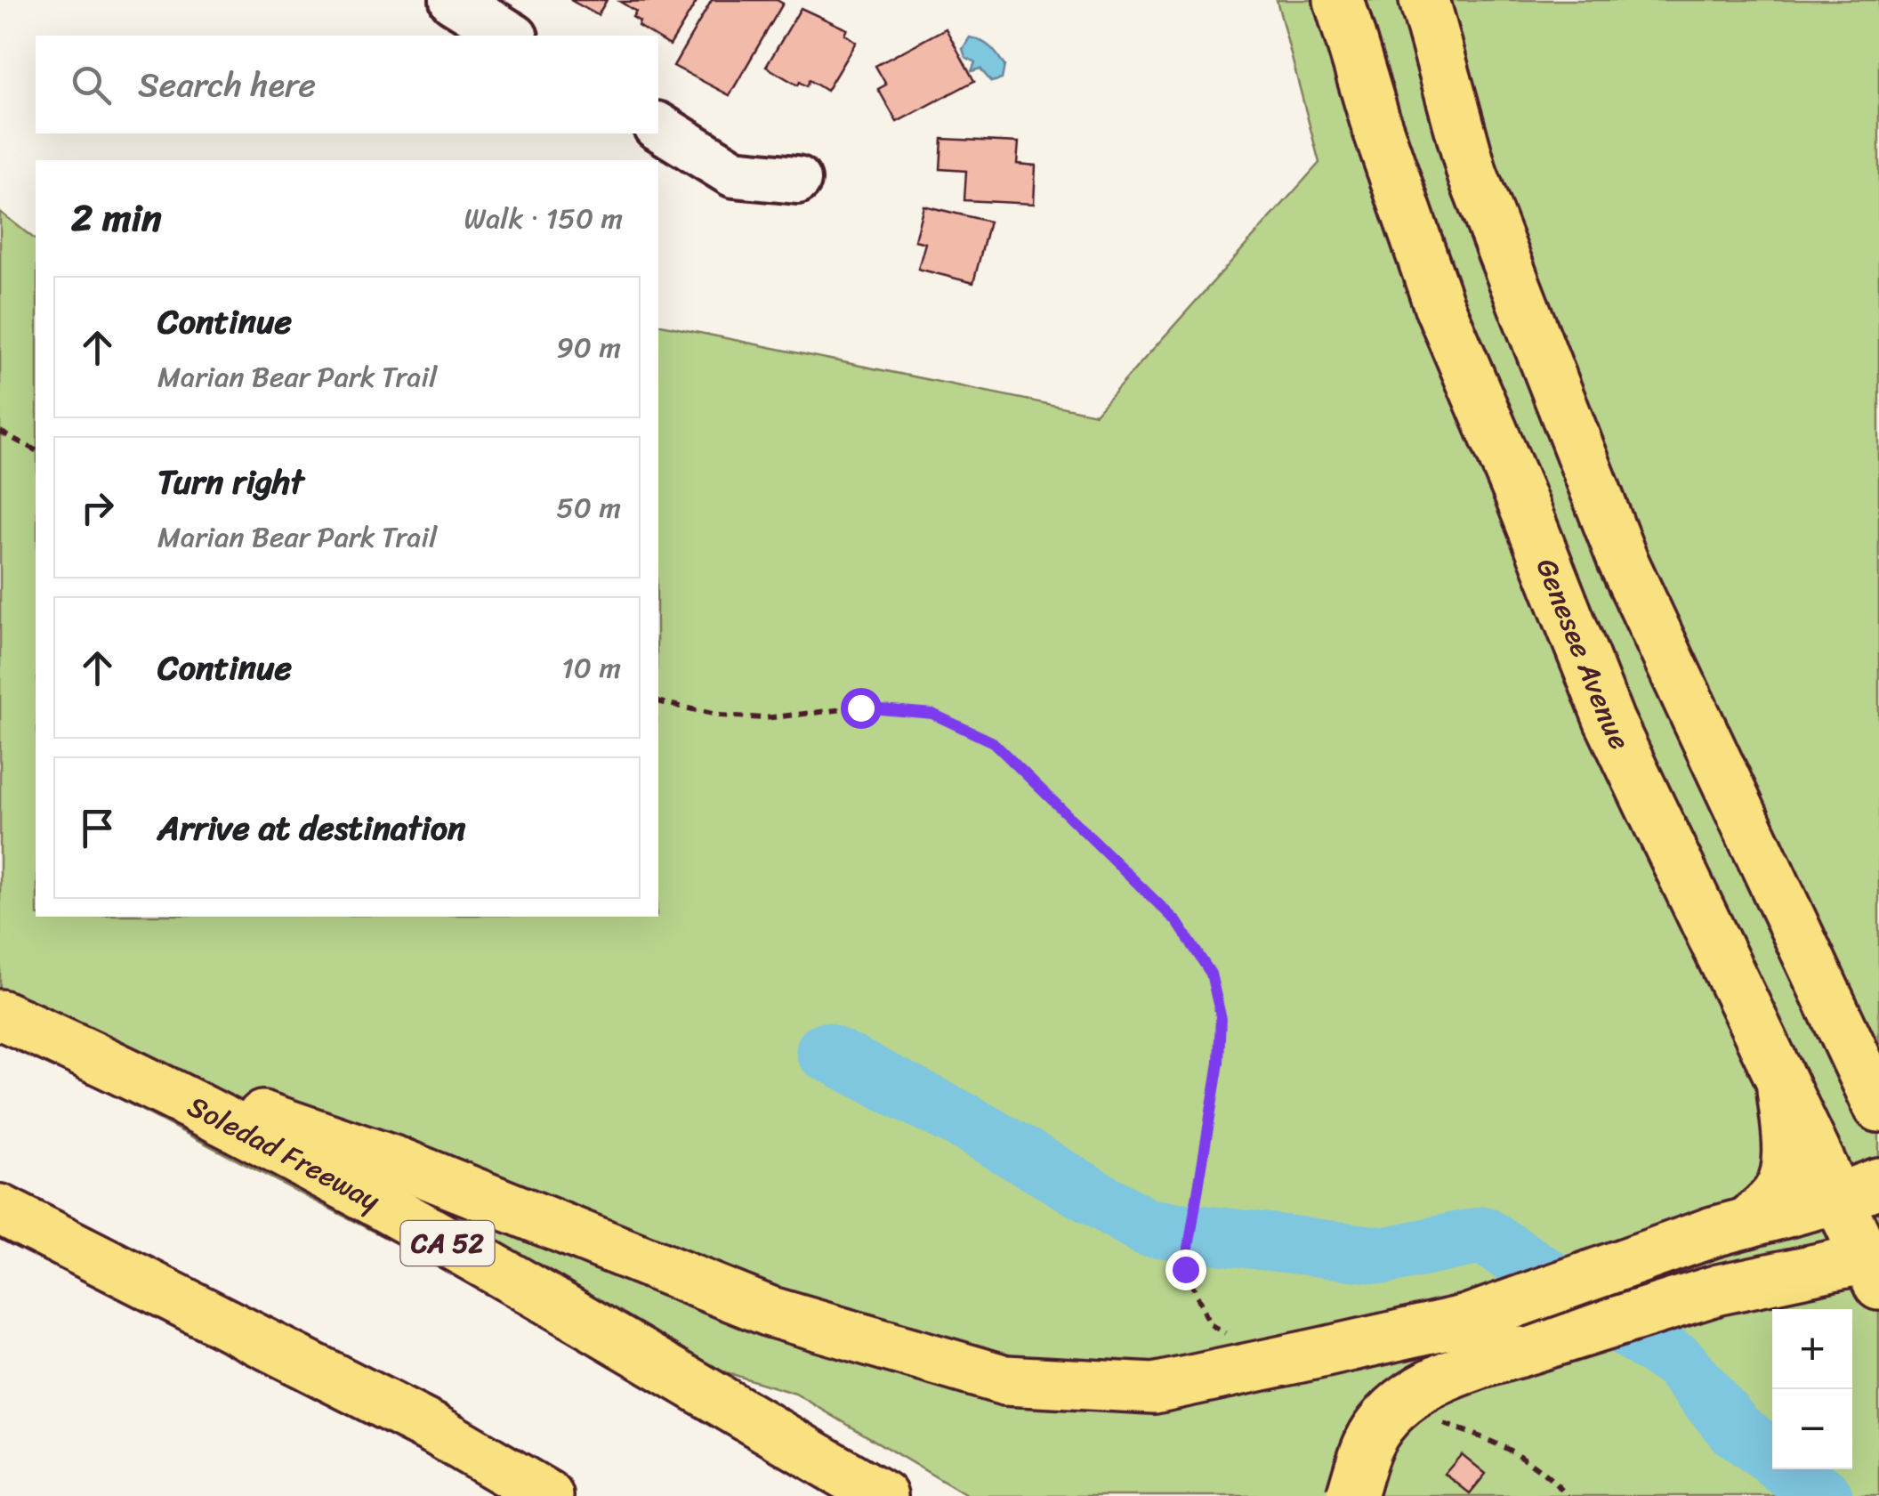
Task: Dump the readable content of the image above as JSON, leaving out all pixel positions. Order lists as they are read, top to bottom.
{
  "streets": {
    "main road": ["Genesee Avenue", "Soledad Freeway", "CA 52"]
  },
  "page": {
    "search": "Search here",
    "heading": ["2 min", "Walk · 150 m"],
    "list": [
      ["Continue", "Marian Bear Park Trail", "90 m"],
      ["Turn right", "Marian Bear Park Trail", "50 m"],
      ["Continue", "10 m"],
      "Arrive at destination"
    ],
    "map_buttons": ["+", "−"]
  }
}
